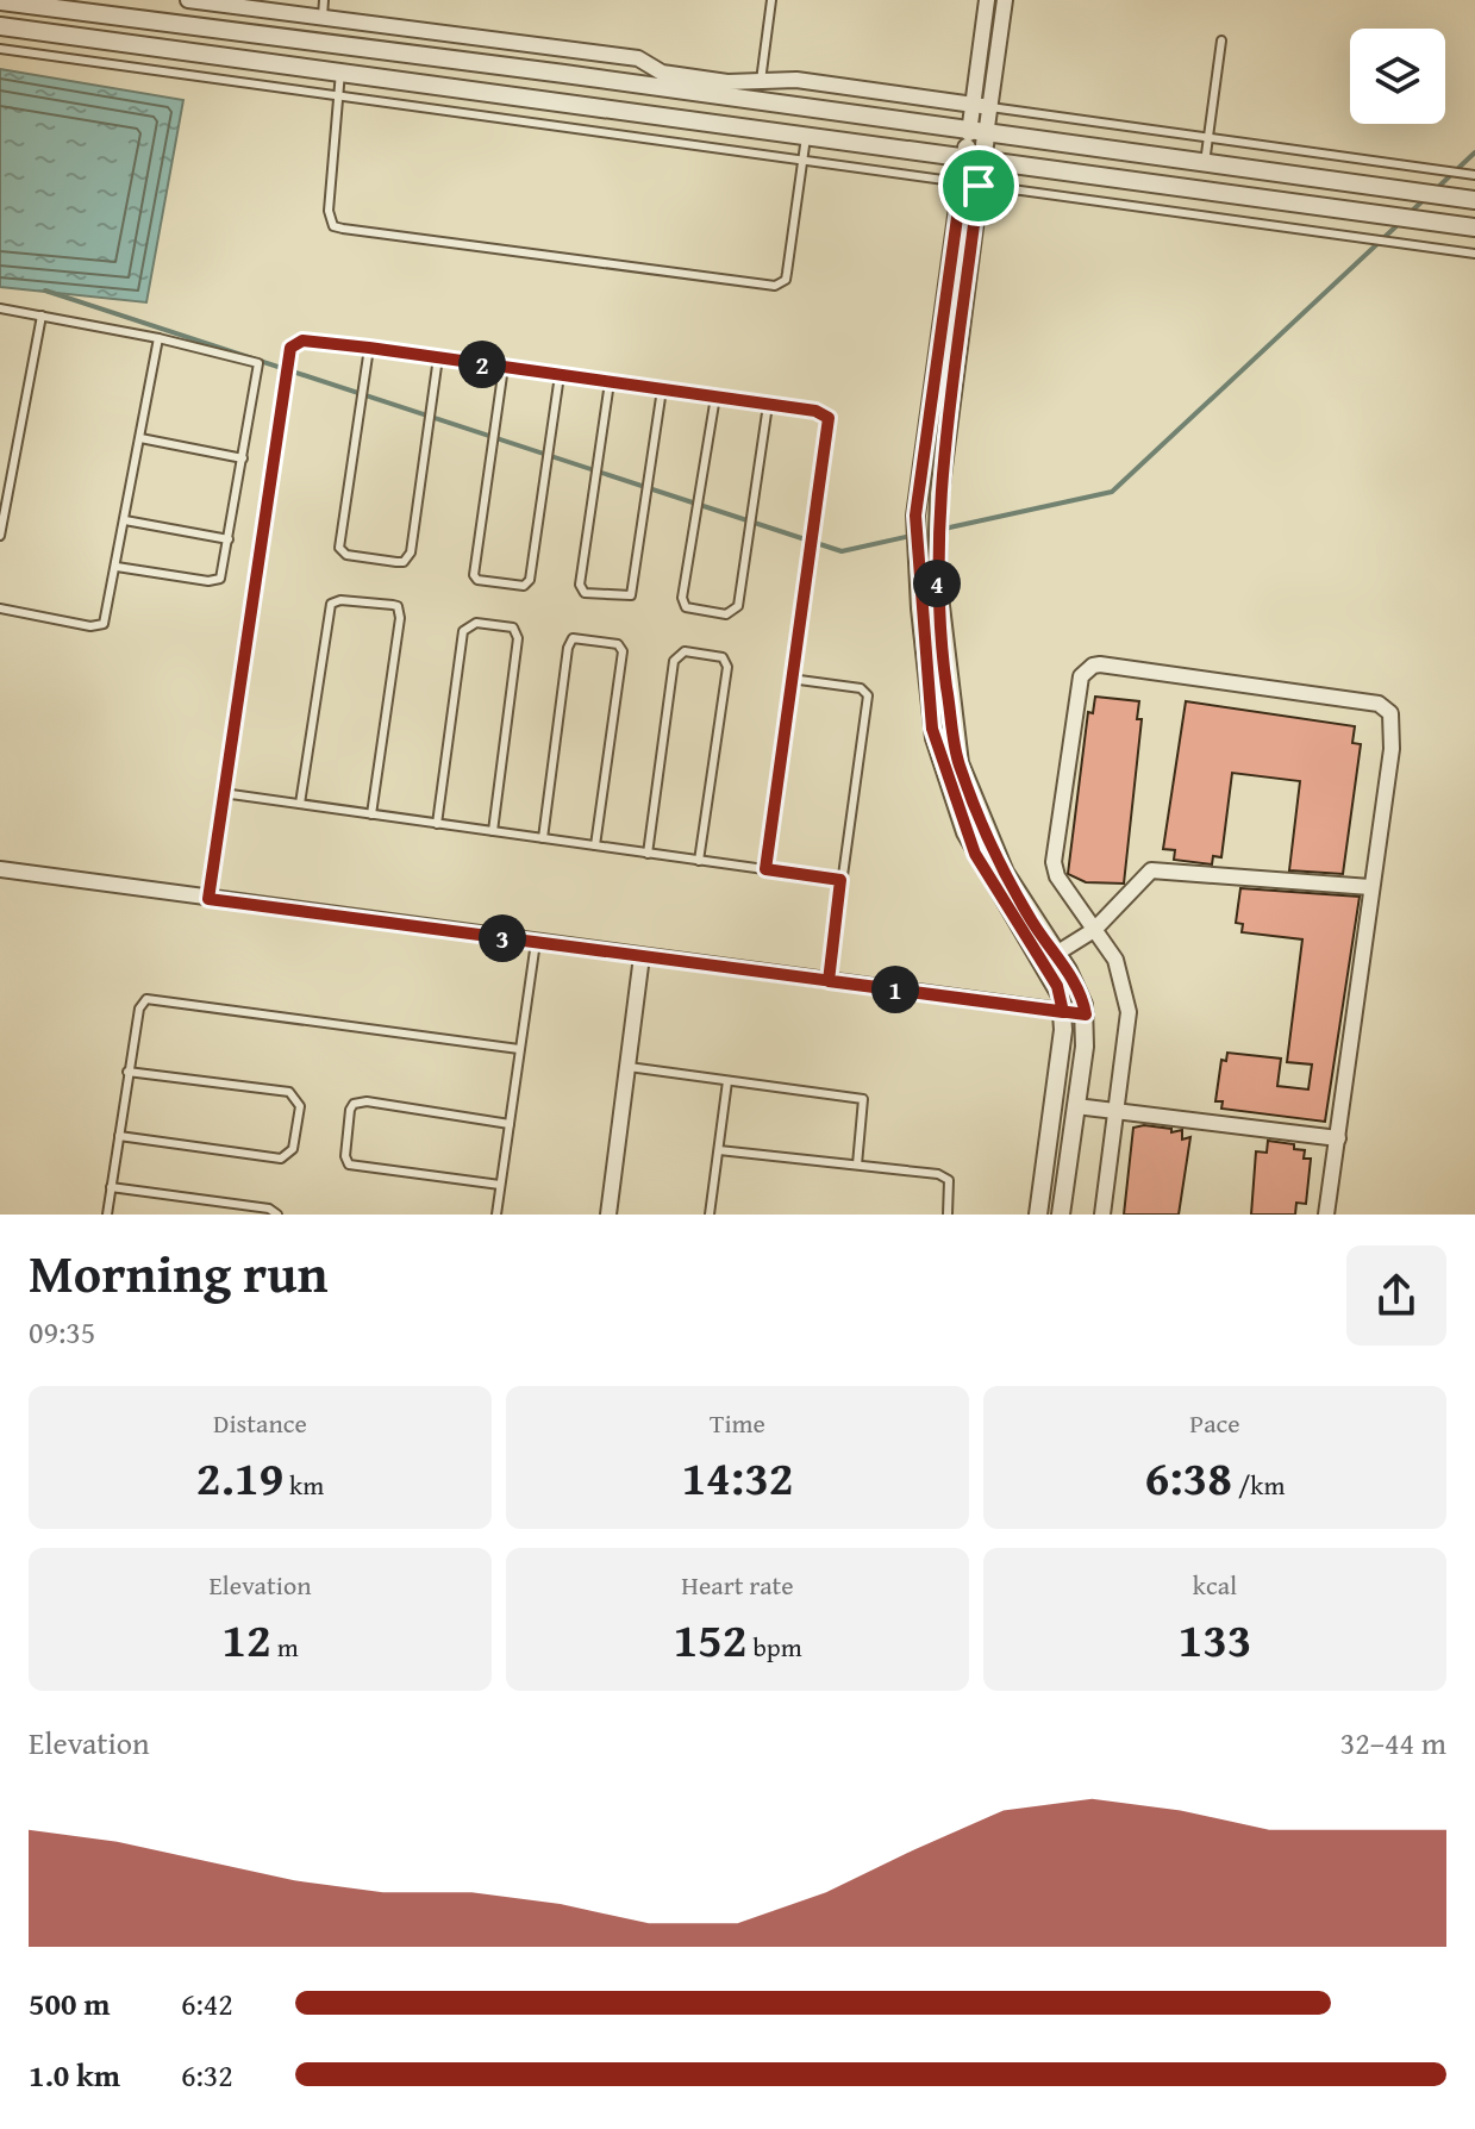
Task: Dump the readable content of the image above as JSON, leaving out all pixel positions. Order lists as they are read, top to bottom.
{
  "page": {
    "pins": [
      "2",
      "4",
      "3",
      "1"
    ],
    "heading": ["Morning run", "09:35"],
    "stats": [
      ["Distance", "2.19 km"],
      ["Time", "14:32"],
      ["Pace", "6:38 /km"],
      ["Elevation", "12 m"],
      ["Heart rate", "152 bpm"],
      ["kcal", "133"]
    ],
    "chart": ["Elevation", "32–44 m"],
    "list": [
      {
        "name": "500 m",
        "note": "6:42"
      },
      {
        "name": "1.0 km",
        "note": "6:32"
      }
    ]
  }
}
